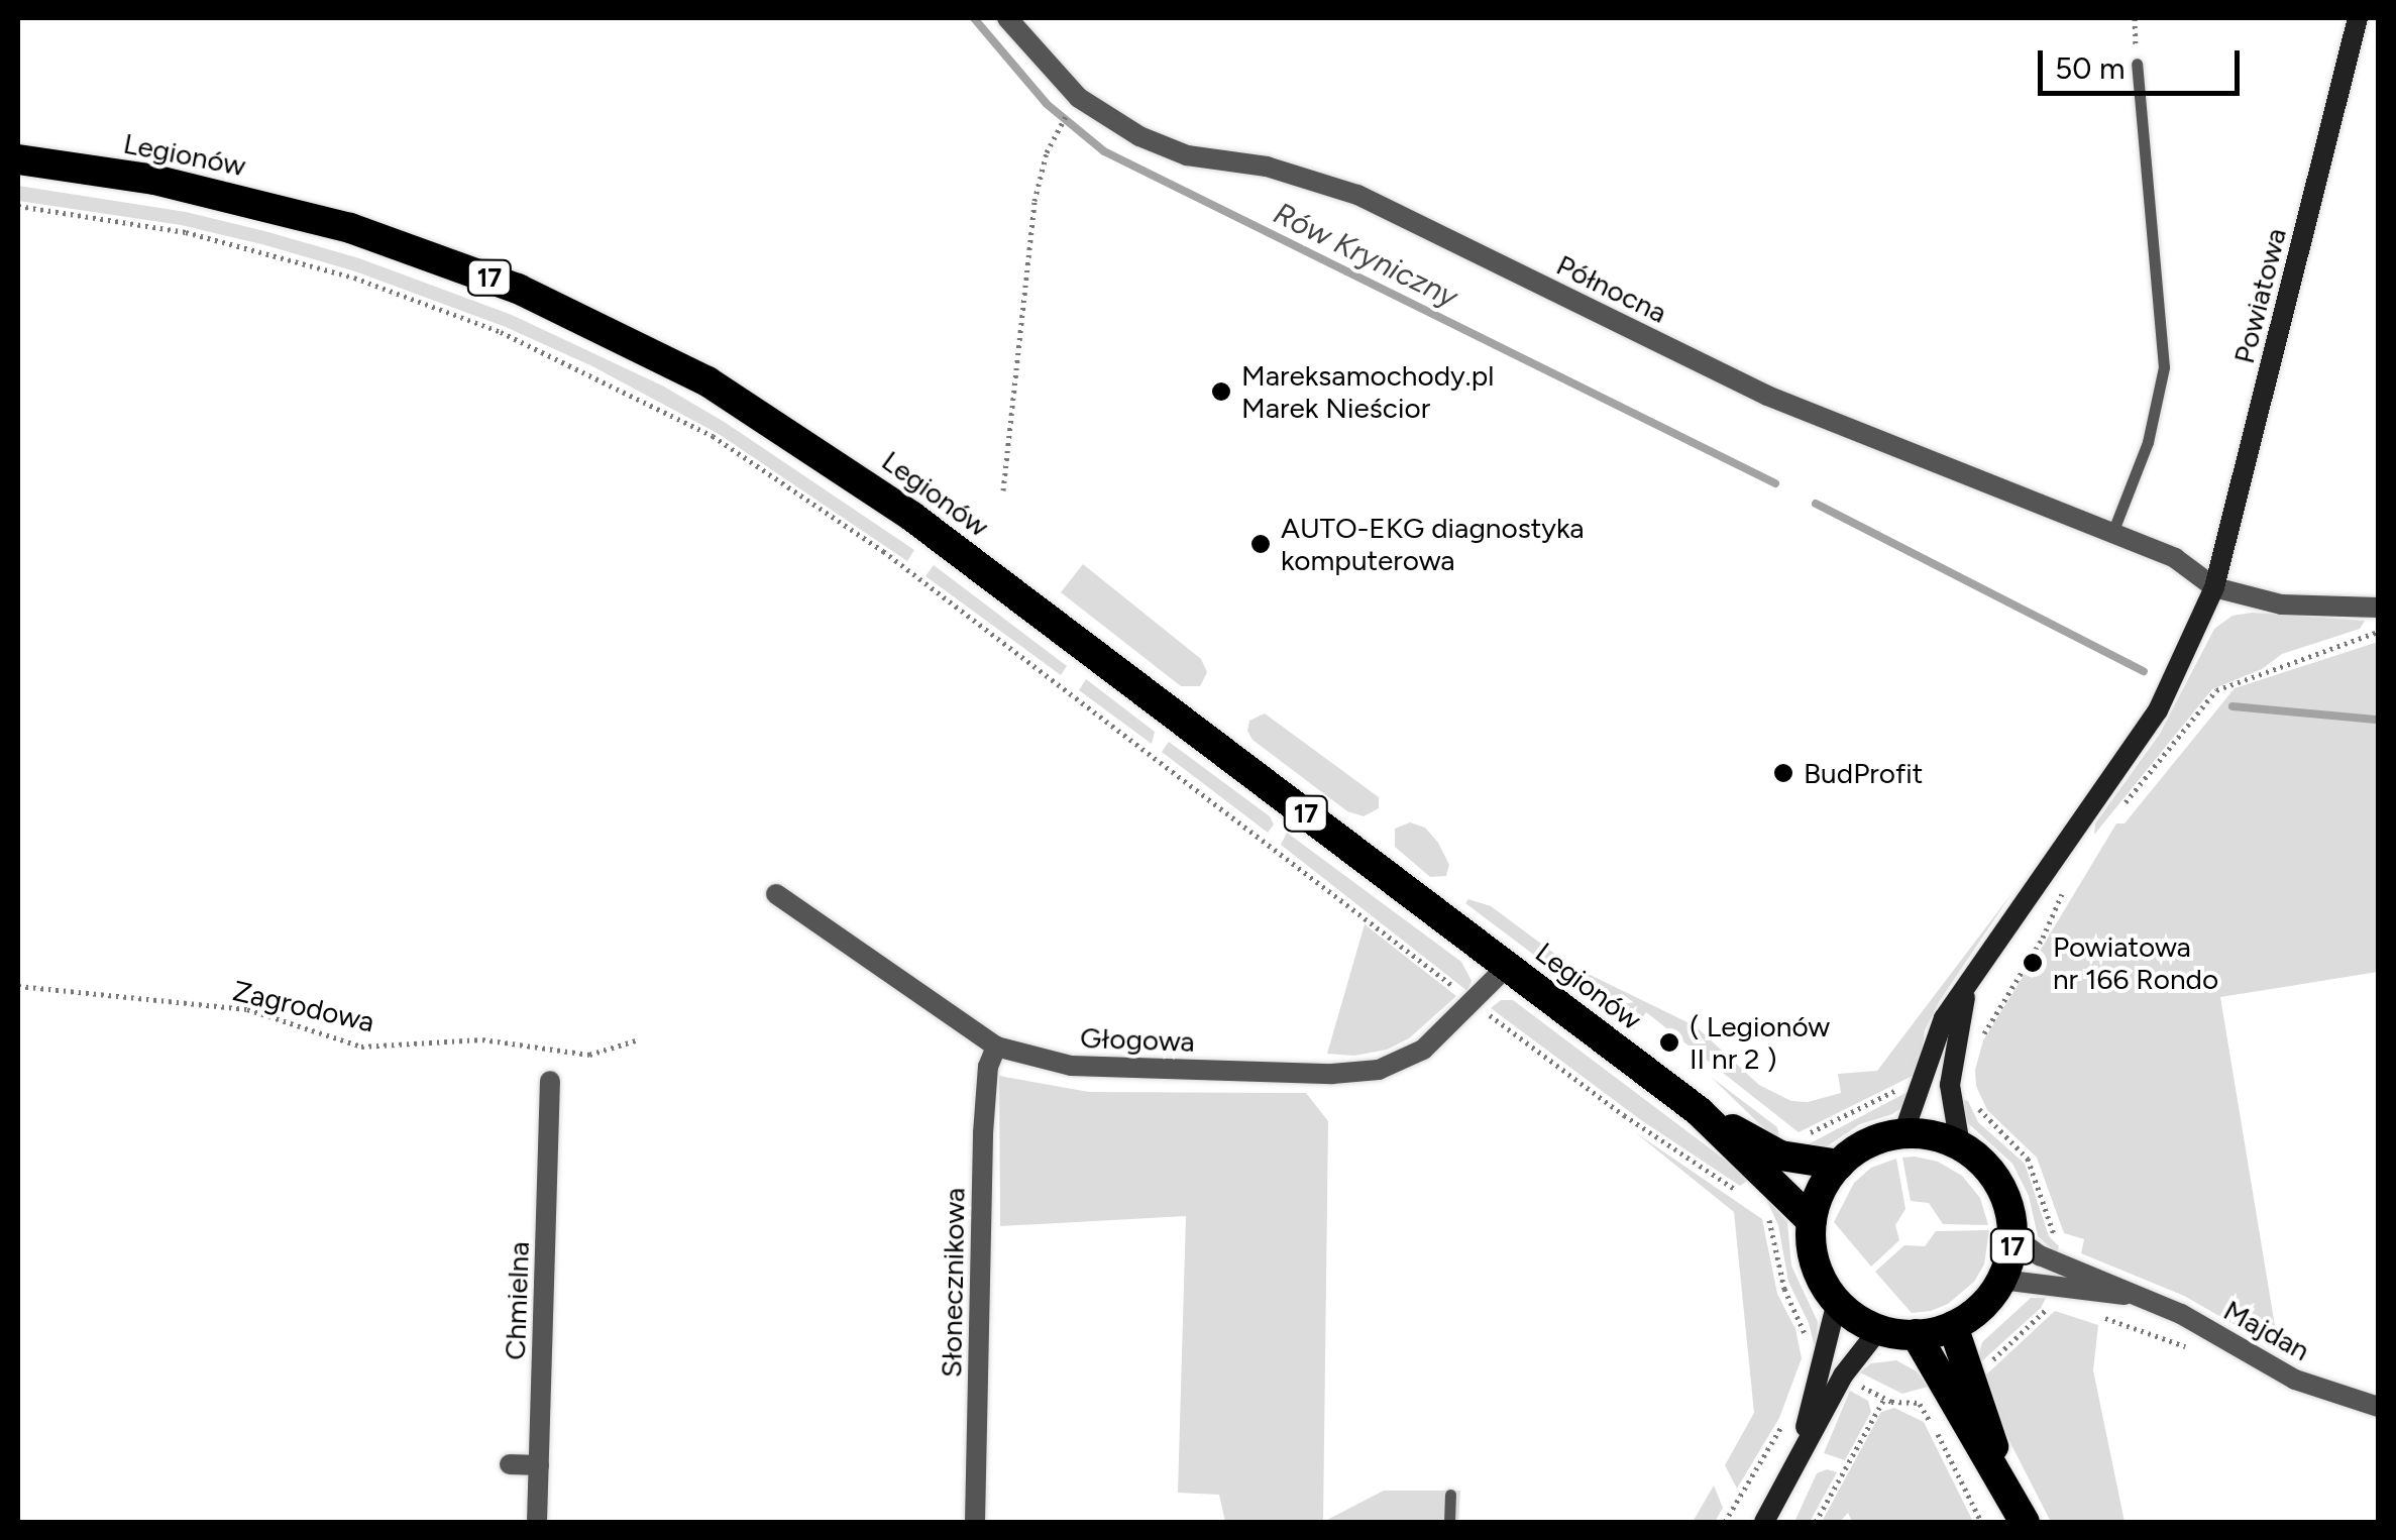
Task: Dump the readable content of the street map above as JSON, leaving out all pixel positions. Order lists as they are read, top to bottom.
{
  "streets": {
    "highway": ["Legionów", "17"],
    "main road": ["Powiatowa"],
    "street": [
      "Północna",
      "Głogowa",
      "Słonecznikowa",
      "Chmielna",
      "Majdan"
    ],
    "path": ["Zagrodowa"]
  },
  "crossings": [
    ["Legionów", "17"],
    ["Legionów", "Powiatowa"],
    ["Legionów", "Głogowa"],
    ["Legionów", "Majdan"],
    ["17", "Powiatowa"],
    ["17", "Majdan"],
    ["Północna", "Powiatowa"],
    ["Powiatowa", "Majdan"],
    ["Głogowa", "Słonecznikowa"]
  ],
  "water": ["Rów Kryniczny"],
  "places": [
    "Mareksamochody.pl Marek Nieścior",
    "AUTO-EKG diagnostyka komputerowa",
    "BudProfit",
    "Powiatowa nr 166 Rondo",
    "( Legionów II nr 2 )"
  ],
  "scale_bar": "50 m"
}
